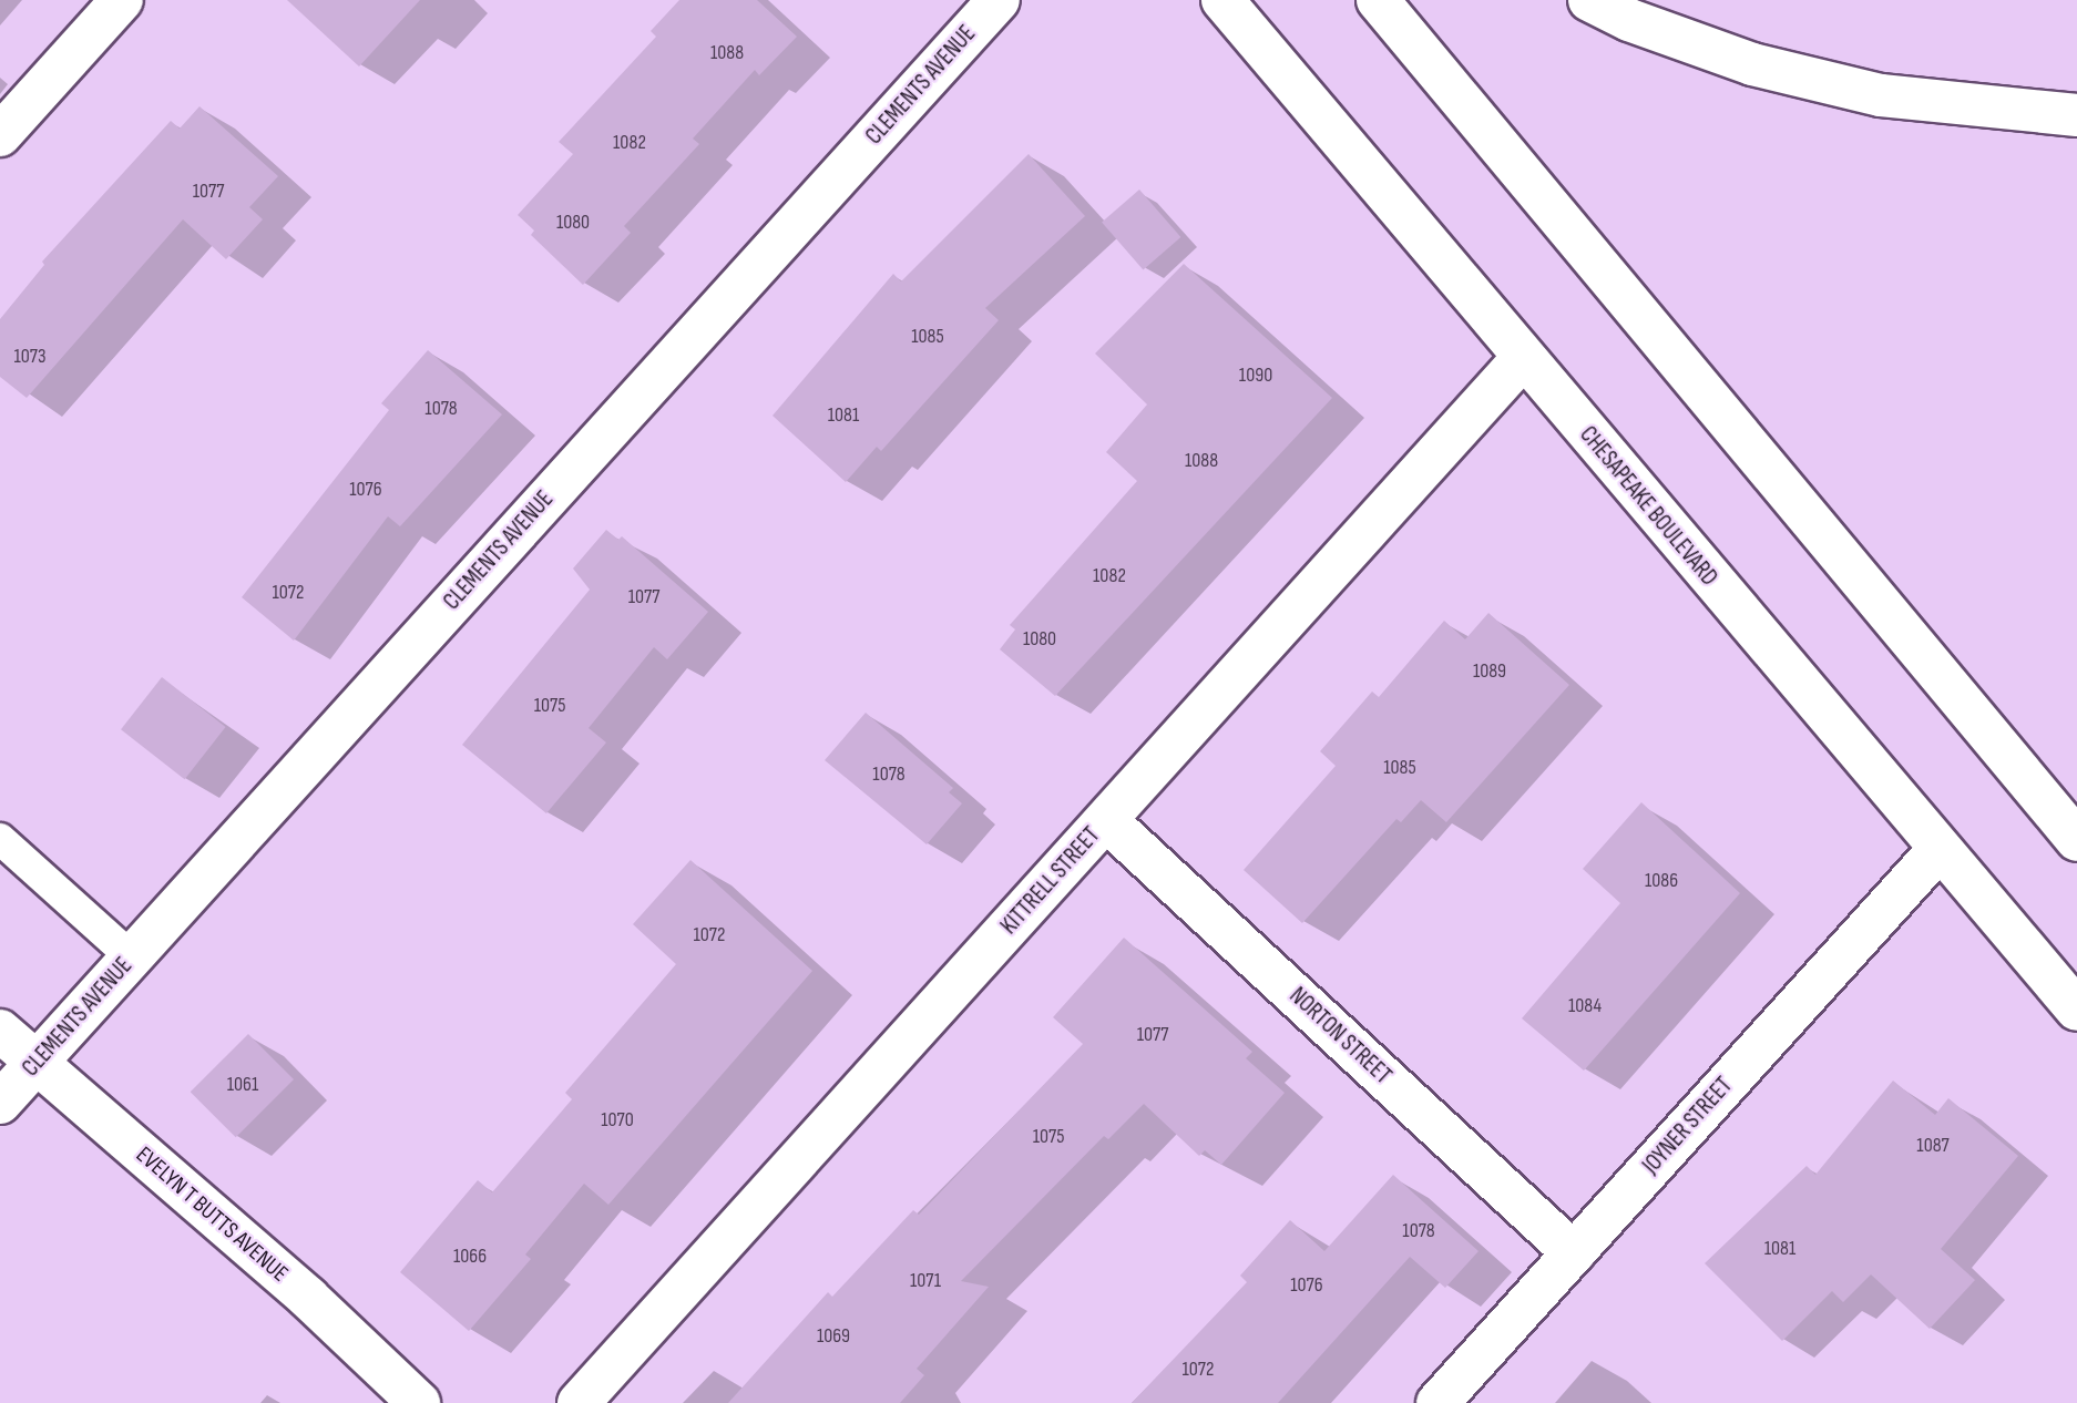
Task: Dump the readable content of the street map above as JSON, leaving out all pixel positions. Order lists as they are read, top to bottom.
{
  "streets": {
    "main road": [
      "CLEMENTS AVENUE",
      "CHESAPEAKE BOULEVARD",
      "KITTRELL STREET",
      "NORTON STREET",
      "JOYNER STREET",
      "EVELYN T BUTTS AVENUE"
    ]
  },
  "crossings": [
    ["CLEMENTS AVENUE", "EVELYN T BUTTS AVENUE"],
    ["CHESAPEAKE BOULEVARD", "KITTRELL STREET"],
    ["CHESAPEAKE BOULEVARD", "JOYNER STREET"],
    ["KITTRELL STREET", "NORTON STREET"],
    ["NORTON STREET", "JOYNER STREET"]
  ],
  "house_numbers": [
    "1088",
    "1082",
    "1077",
    "1080",
    "1085",
    "1073",
    "1090",
    "1078",
    "1081",
    "1088",
    "1076",
    "1082",
    "1072",
    "1077",
    "1080",
    "1089",
    "1075",
    "1085",
    "1078",
    "1086",
    "1072",
    "1084",
    "1077",
    "1061",
    "1070",
    "1075",
    "1087",
    "1078",
    "1081",
    "1066",
    "1071",
    "1076",
    "1069",
    "1072"
  ]
}
